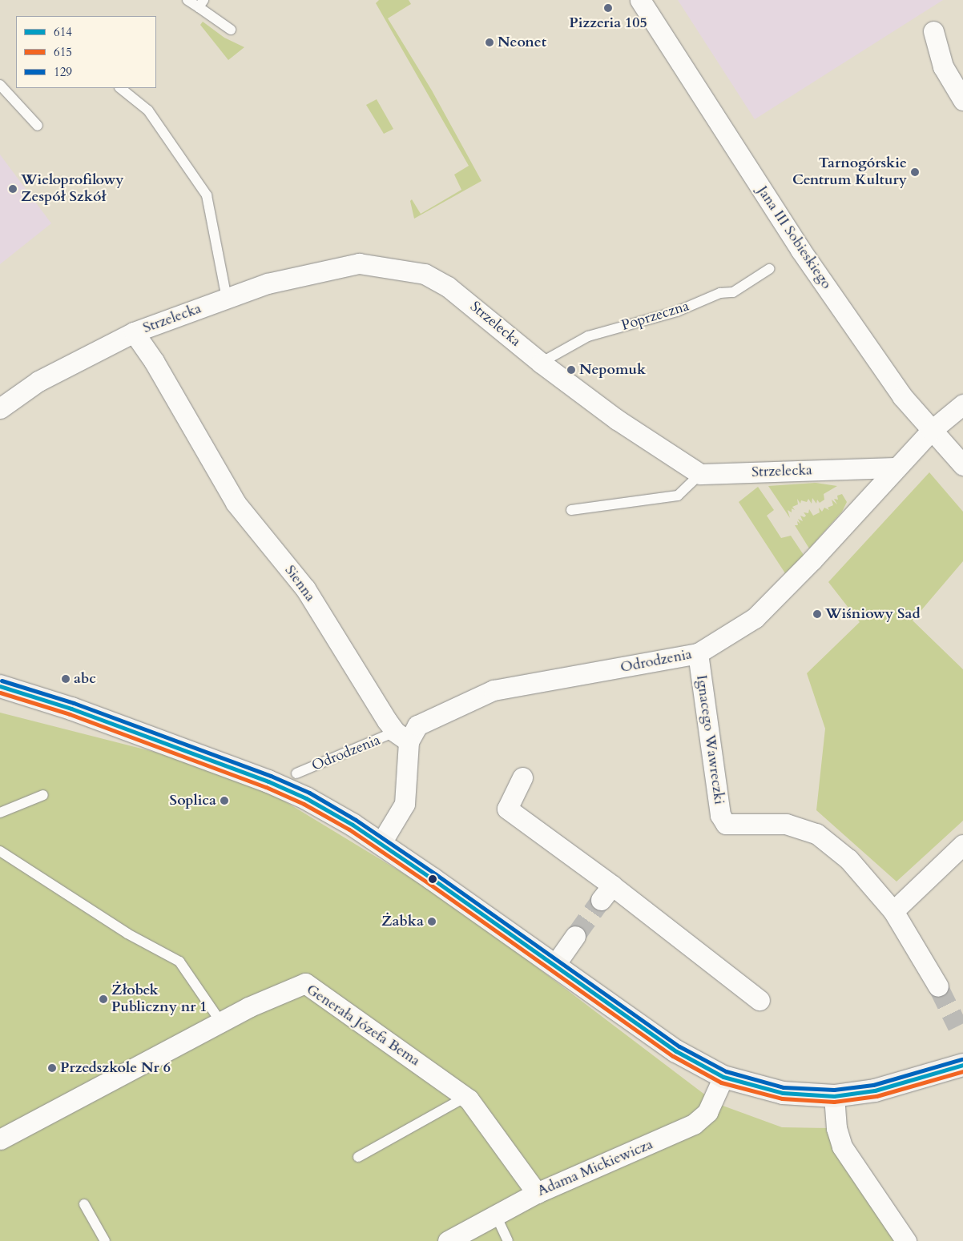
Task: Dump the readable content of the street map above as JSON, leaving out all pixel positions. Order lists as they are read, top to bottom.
{
  "streets": {
    "street": [
      "Jana III Sobieskiego",
      "Strzelecka",
      "Sienna",
      "Odrodzenia",
      "Ignacego Wawreczki",
      "Generała Józefa Bema",
      "Adama Mickiewicza"
    ],
    "lane": ["Poprzeczna"]
  },
  "crossings": [
    ["Poprzeczna", "Strzelecka"],
    ["Strzelecka", "Sienna"],
    ["Strzelecka", "Odrodzenia"],
    ["Sienna", "Odrodzenia"],
    ["Odrodzenia", "Ignacego Wawreczki"],
    ["Generała Józefa Bema", "Adama Mickiewicza"]
  ],
  "places": [
    "Pizzeria 105",
    "Neonet",
    "Tarnogórskie Centrum Kultury",
    "Wieloprofilowy Zespół Szkół",
    "Nepomuk",
    "Wiśniowy Sad",
    "abc",
    "Soplica",
    "Żabka",
    "Żłobek Publiczny nr 1",
    "Przedszkole Nr 6"
  ],
  "lines": ["transit line 129", "transit line 614", "transit line 615"],
  "legend": ["614", "615", "129"]
}
